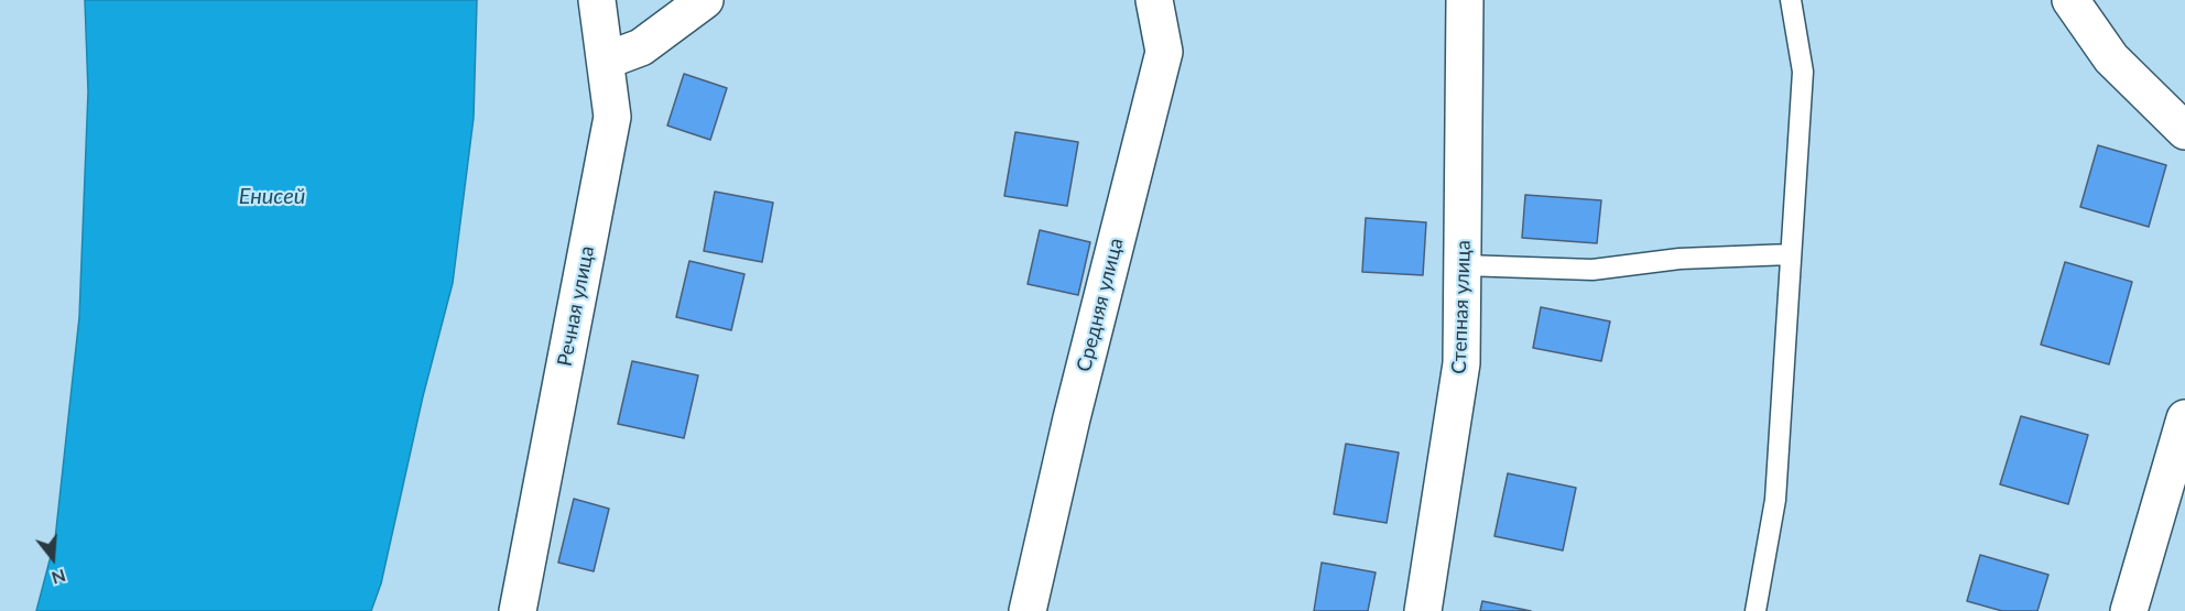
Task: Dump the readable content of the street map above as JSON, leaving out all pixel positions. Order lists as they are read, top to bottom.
{
  "streets": {
    "street": ["Средняя улица", "Речная улица", "Степная улица"]
  },
  "water": ["Енисей"],
  "north": "bottom"
}
